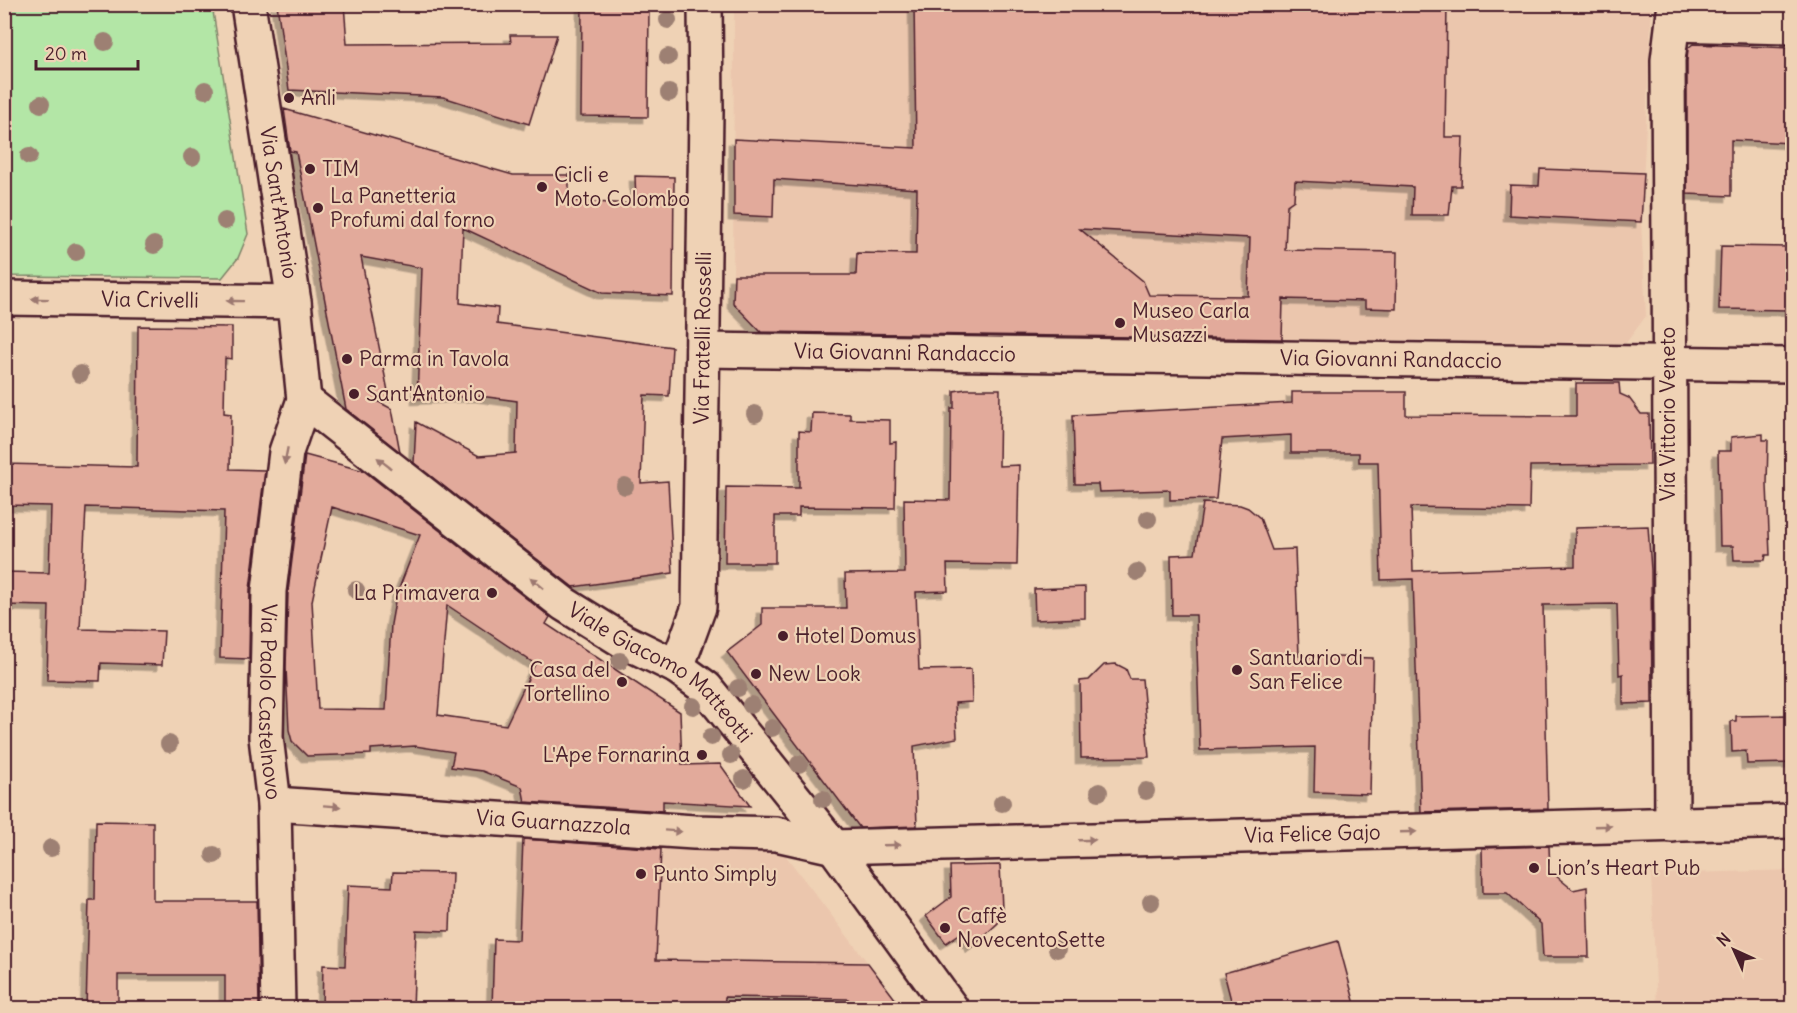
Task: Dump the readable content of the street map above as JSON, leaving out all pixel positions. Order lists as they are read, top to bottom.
{
  "streets": {
    "street": [
      "Via Sant'Antonio",
      "Via Crivelli",
      "Via Fratelli Rosselli",
      "Via Giovanni Randaccio",
      "Via Vittorio Veneto",
      "Viale Giacomo Matteotti",
      "Via Paolo Castelnovo",
      "Via Guarnazzola",
      "Via Felice Gajo"
    ]
  },
  "crossings": [
    ["Via Sant'Antonio", "Via Crivelli"],
    ["Via Sant'Antonio", "Viale Giacomo Matteotti"],
    ["Via Sant'Antonio", "Via Paolo Castelnovo"],
    ["Via Fratelli Rosselli", "Via Giovanni Randaccio"],
    ["Via Fratelli Rosselli", "Viale Giacomo Matteotti"],
    ["Via Giovanni Randaccio", "Via Vittorio Veneto"],
    ["Via Vittorio Veneto", "Via Felice Gajo"],
    ["Viale Giacomo Matteotti", "Via Paolo Castelnovo"],
    ["Viale Giacomo Matteotti", "Via Guarnazzola"],
    ["Viale Giacomo Matteotti", "Via Felice Gajo"],
    ["Via Paolo Castelnovo", "Via Guarnazzola"],
    ["Via Guarnazzola", "Via Felice Gajo"]
  ],
  "one_way": [
    "Via Crivelli",
    "Viale Giacomo Matteotti",
    "Via Paolo Castelnovo",
    "Via Guarnazzola",
    "Via Felice Gajo"
  ],
  "places": [
    "Anli",
    "TIM",
    "Cicli e Moto Colombo",
    "La Panetteria Profumi dal forno",
    "Museo Carla Musazzi",
    "Parma in Tavola",
    "Sant'Antonio",
    "La Primavera",
    "Hotel Domus",
    "Santuario di San Felice",
    "New Look",
    "Casa del Tortellino",
    "L'Ape Fornarina",
    "Lion’s Heart Pub",
    "Punto Simply",
    "Caffè NovecentoSette"
  ],
  "scale_bar": "20 m",
  "north": "top left"
}
